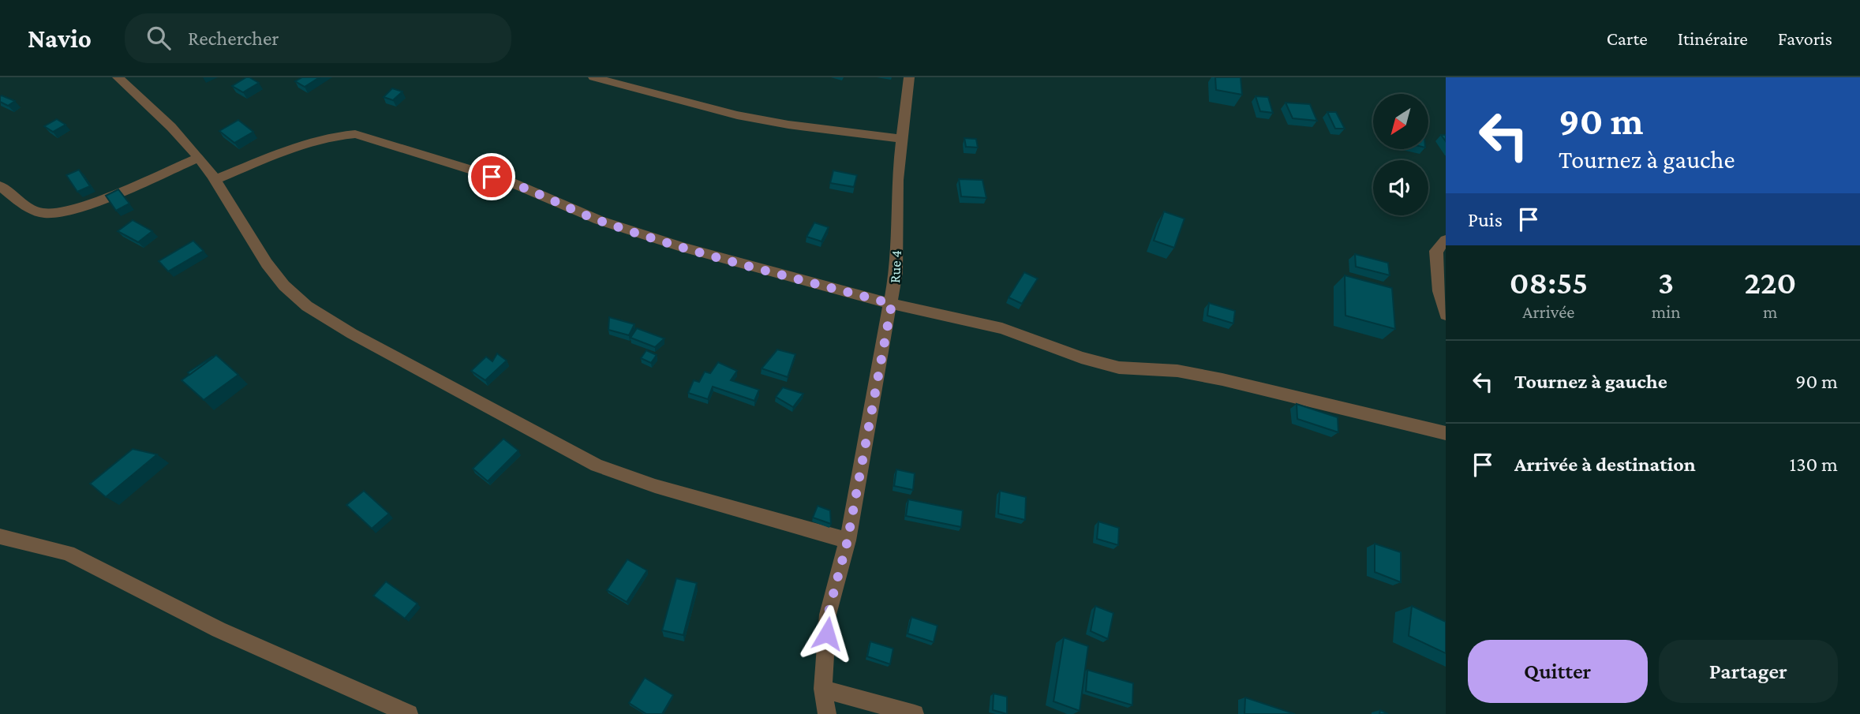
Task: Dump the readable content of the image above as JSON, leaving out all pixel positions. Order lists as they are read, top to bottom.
{
  "streets": {
    "street": ["Rue 4"]
  },
  "north": "bottom left",
  "page": {
    "header": "Navio",
    "search": "Rechercher",
    "nav": ["Carte", "Itinéraire", "Favoris"],
    "turn": ["90 m", "Tournez à gauche"],
    "then": "Puis",
    "eta": [
      "08:55",
      "Arrivée",
      "3",
      "min",
      "220",
      "m"
    ],
    "list": [
      {
        "name": "Tournez à gauche",
        "value": "90 m"
      },
      {
        "name": "Arrivée à destination",
        "value": "130 m"
      }
    ],
    "buttons": ["Quitter", "Partager"]
  }
}
